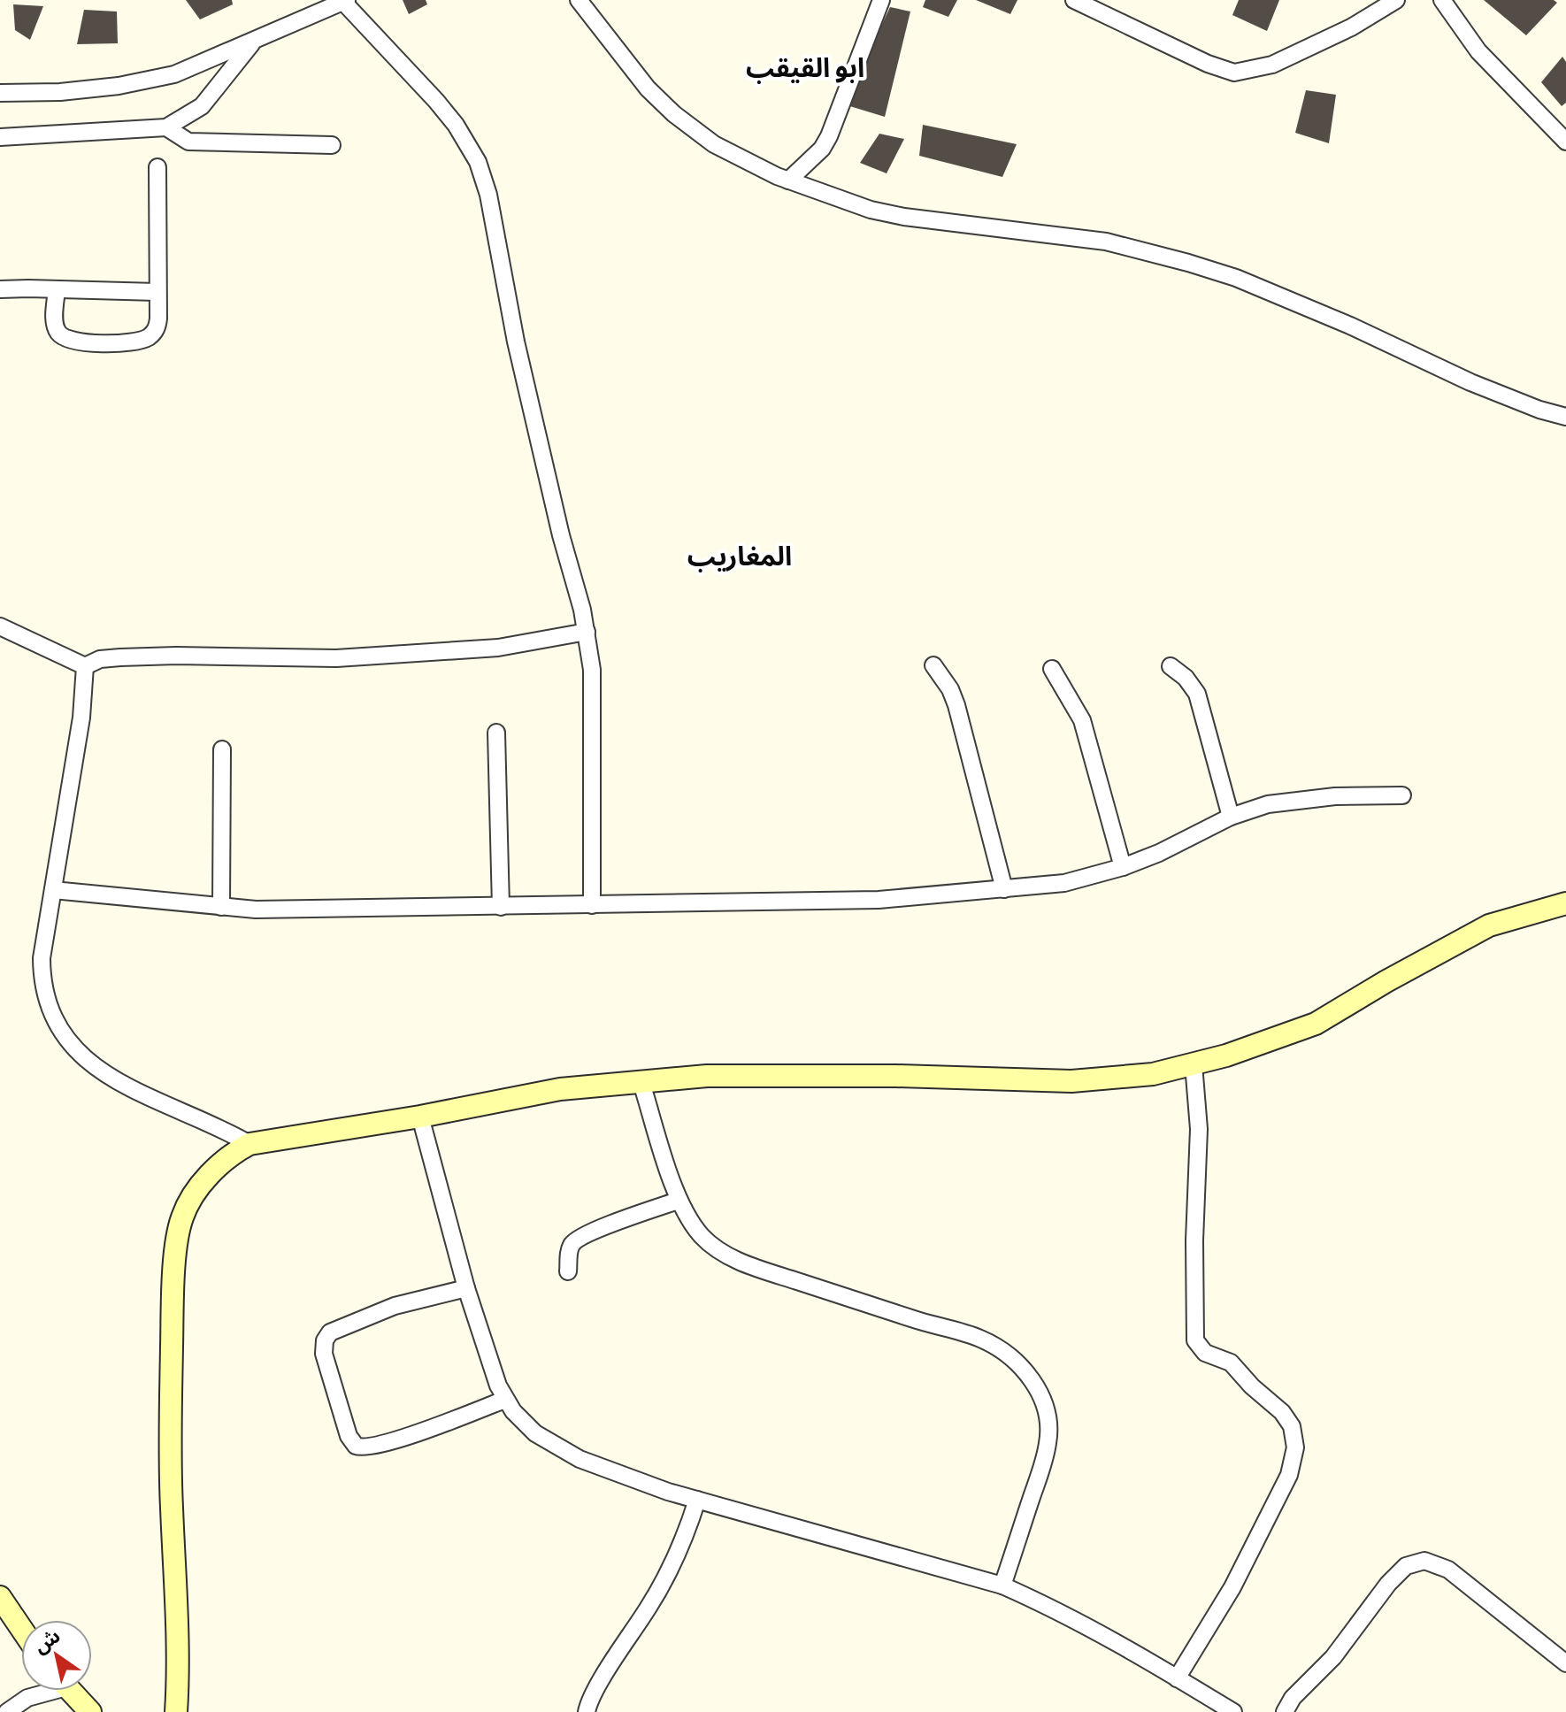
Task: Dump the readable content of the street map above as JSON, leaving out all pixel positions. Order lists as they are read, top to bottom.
{
  "districts": ["ابو القيقب", "المغاريب"],
  "north": "top left"
}
